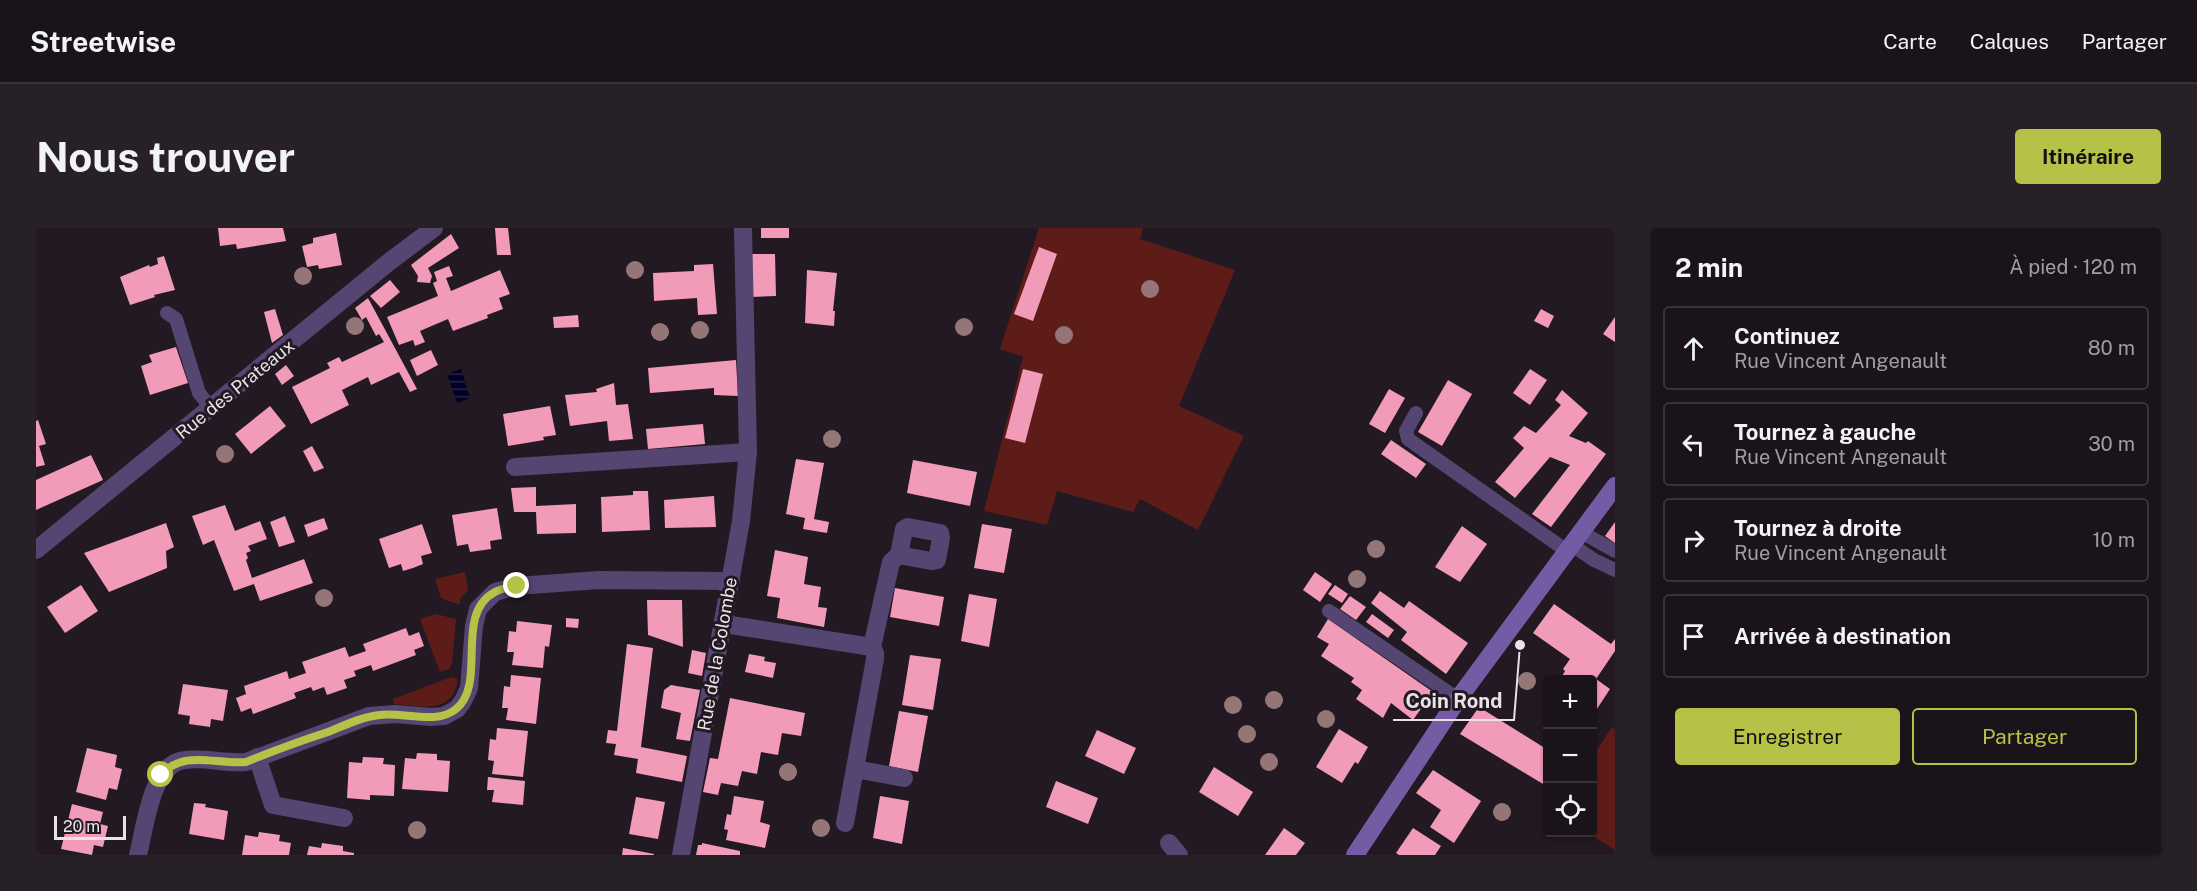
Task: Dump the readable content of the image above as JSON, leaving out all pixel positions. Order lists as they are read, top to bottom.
{
  "streets": {
    "street": ["Rue des Prateaux", "Rue de la Colombe"]
  },
  "places": ["Coin Rond"],
  "scale_bar": "20 m",
  "page": {
    "header": "Streetwise",
    "nav": ["Carte", "Calques", "Partager"],
    "buttons": [
      "Itinéraire",
      ["Enregistrer", "Partager"]
    ],
    "title": "Nous trouver",
    "heading": ["2 min", "À pied · 120 m"],
    "list": [
      ["Continuez", "Rue Vincent Angenault", "80 m"],
      ["Tournez à gauche", "Rue Vincent Angenault", "30 m"],
      ["Tournez à droite", "Rue Vincent Angenault", "10 m"],
      "Arrivée à destination"
    ],
    "map_buttons": ["+", "−"],
    "scale": "20 m"
  }
}
